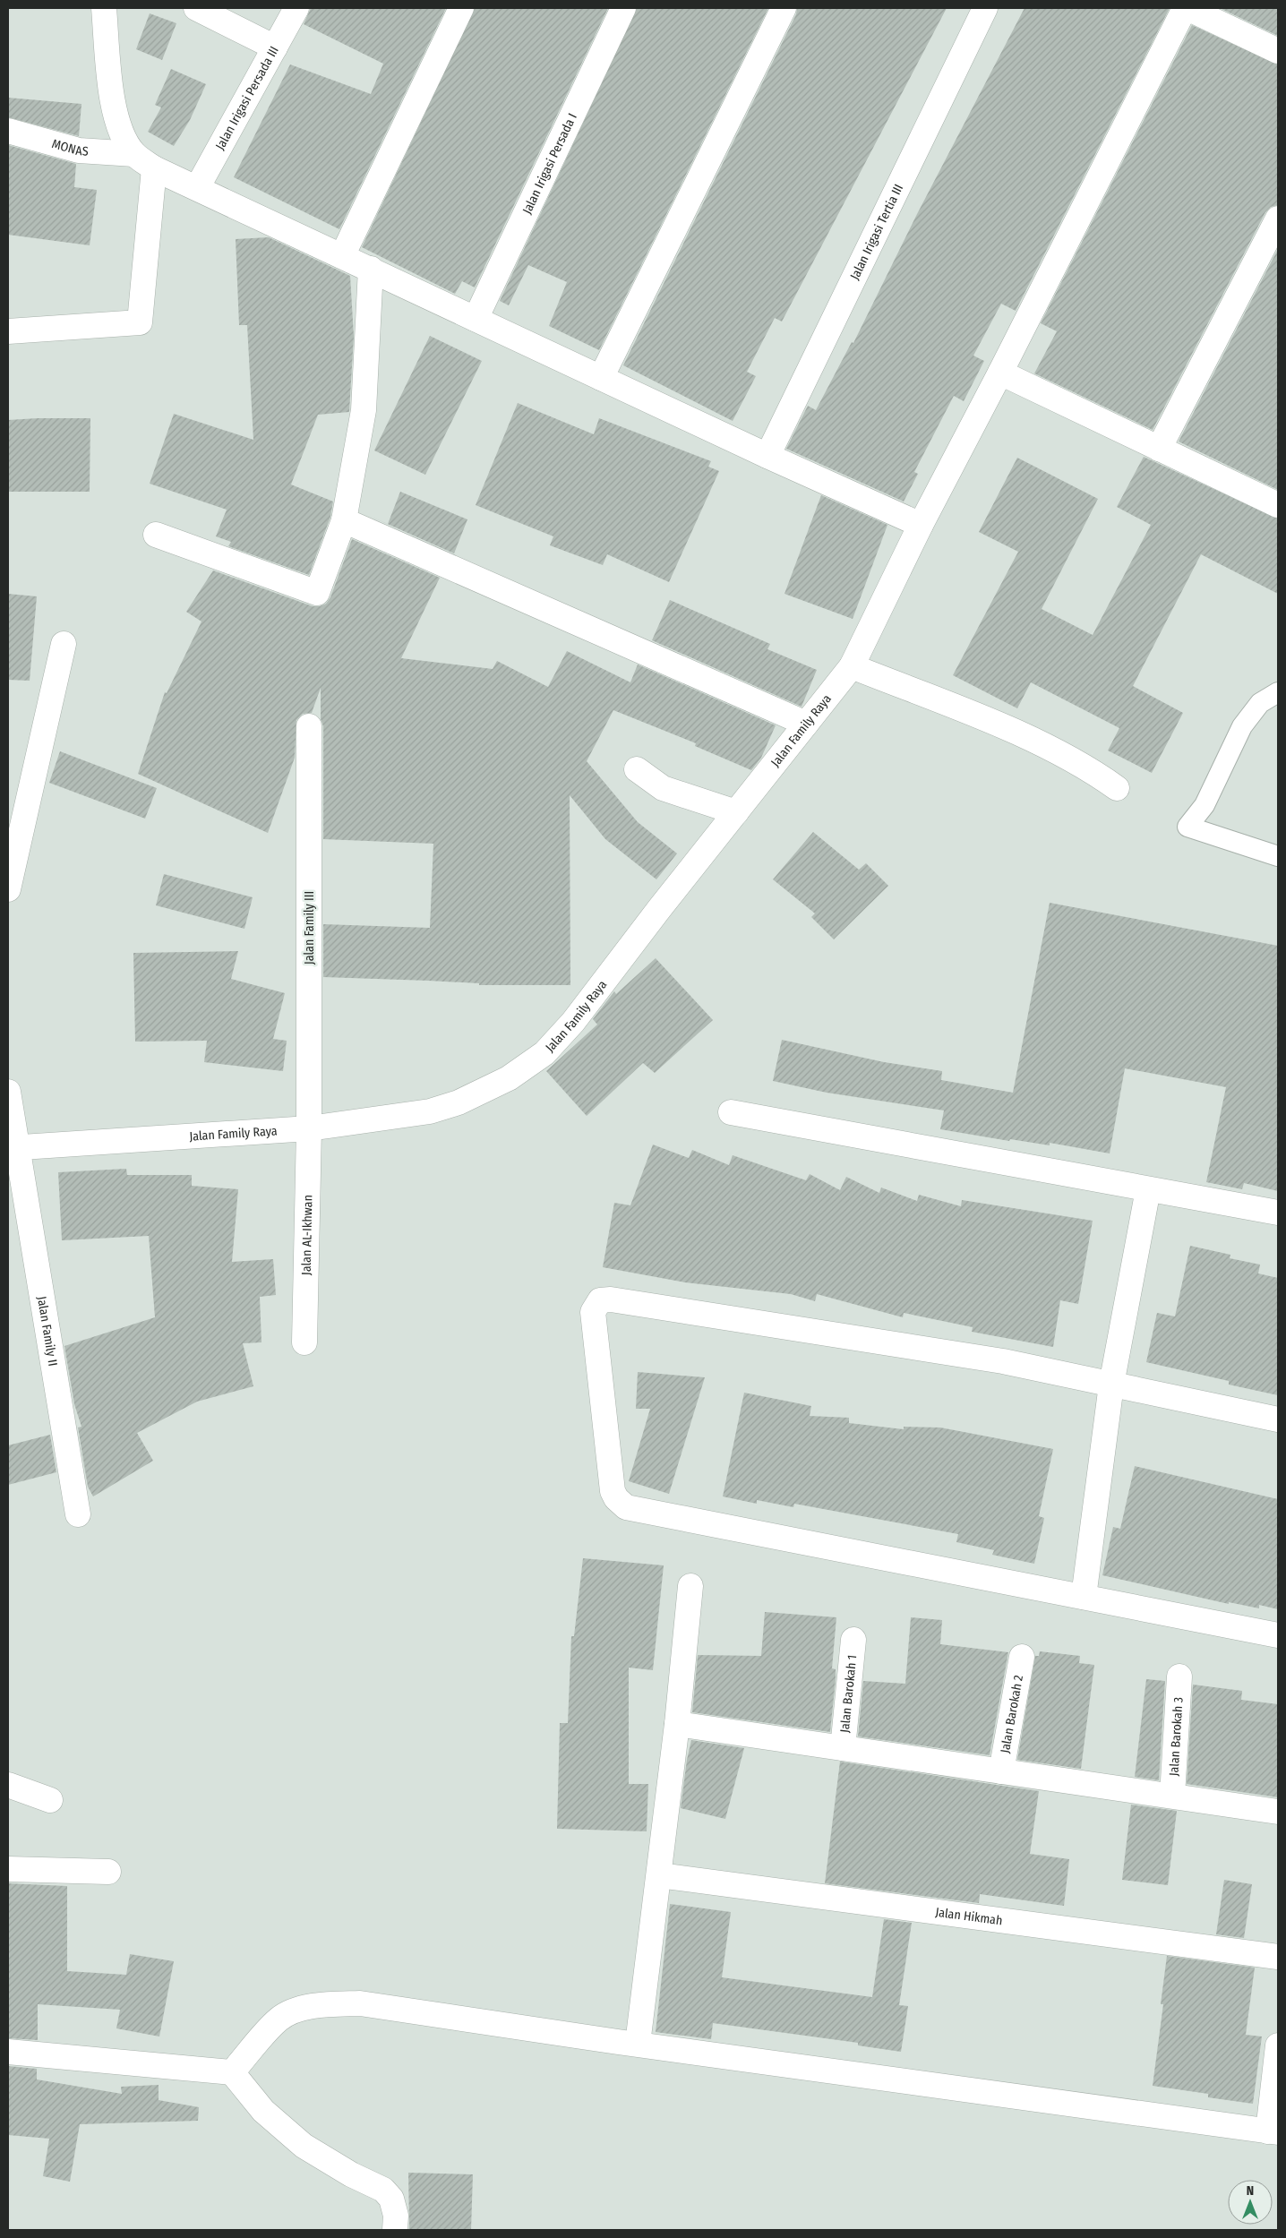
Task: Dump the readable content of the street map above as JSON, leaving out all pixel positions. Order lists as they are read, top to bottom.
{
  "streets": {
    "street": [
      "Jalan Irigasi Persada III",
      "MONAS",
      "Jalan Irigasi Persada I",
      "Jalan Irigasi Tertia III",
      "Jalan Family Raya",
      "Jalan Family III",
      "Jalan AL-Ikhwan",
      "Jalan Family II",
      "Jalan Barokah 1",
      "Jalan Barokah 2",
      "Jalan Barokah 3",
      "Jalan Hikmah"
    ]
  },
  "crossings": [
    ["Jalan Family Raya", "Jalan Family III"],
    ["Jalan Family Raya", "Jalan AL-Ikhwan"],
    ["Jalan Family Raya", "Jalan Family II"],
    ["Jalan Family III", "Jalan AL-Ikhwan"]
  ],
  "north": "top"
}
